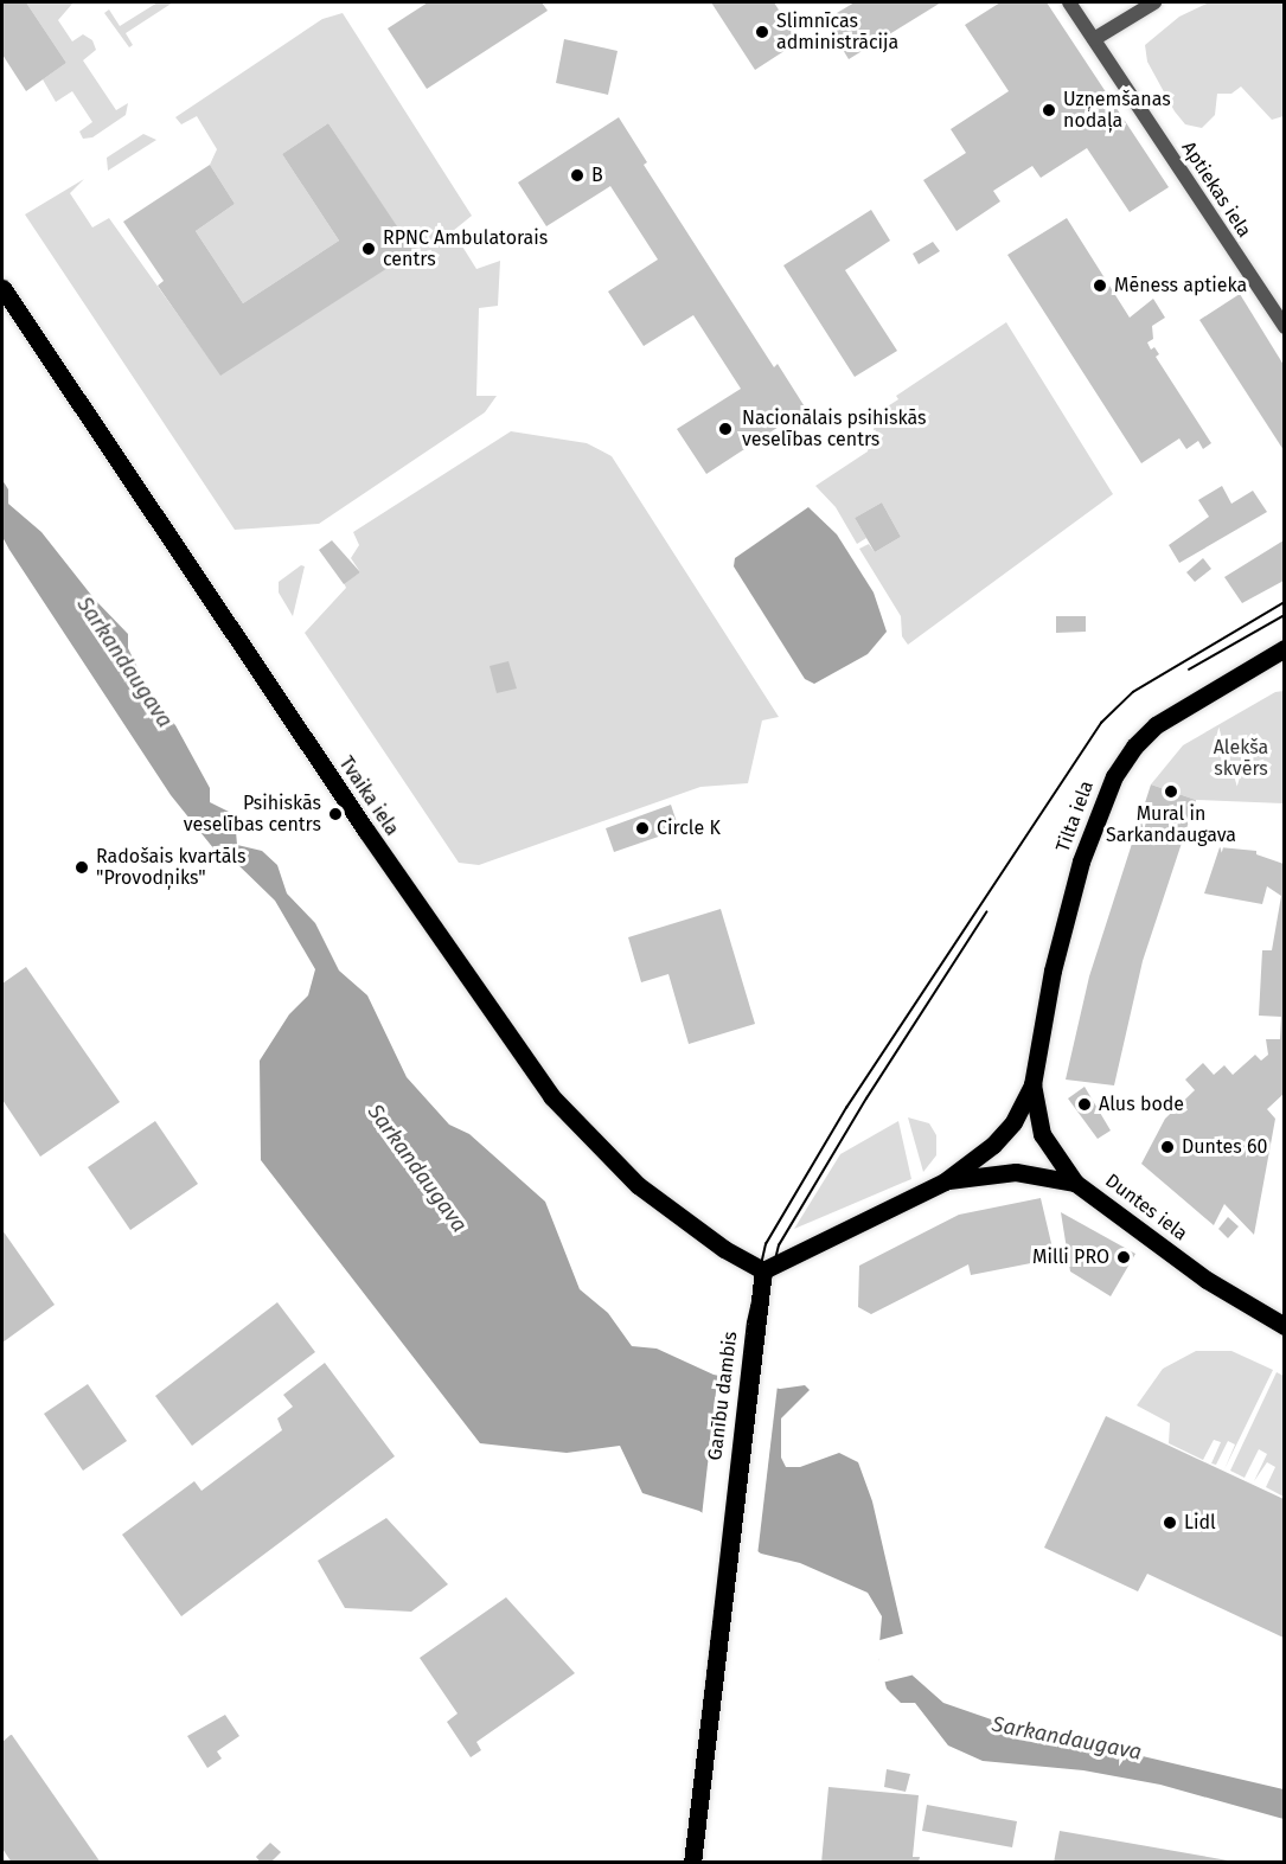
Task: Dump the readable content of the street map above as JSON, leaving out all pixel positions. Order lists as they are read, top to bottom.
{
  "streets": {
    "main road": [
      "Tvaika iela",
      "Tilta iela",
      "Duntes iela",
      "Ganību dambis"
    ],
    "street": ["Aptiekas iela"]
  },
  "crossings": [
    ["Tvaika iela", "Ganību dambis"],
    ["Tilta iela", "Duntes iela"]
  ],
  "water": ["Sarkandaugava"],
  "parks": ["Alekša skvērs"],
  "places": [
    "Slimnīcas administrācija",
    "Uzņemšanas nodaļa",
    "B",
    "RPNC Ambulatorais centrs",
    "Mēness aptieka",
    "Nacionālais psihiskās veselības centrs",
    "Mural in Sarkandaugava",
    "Psihiskās veselības centrs",
    "Circle K",
    "Radošais kvartāls \"Provodņiks\"",
    "Alus bode",
    "Duntes 60",
    "Milli PRO",
    "Lidl"
  ]
}
